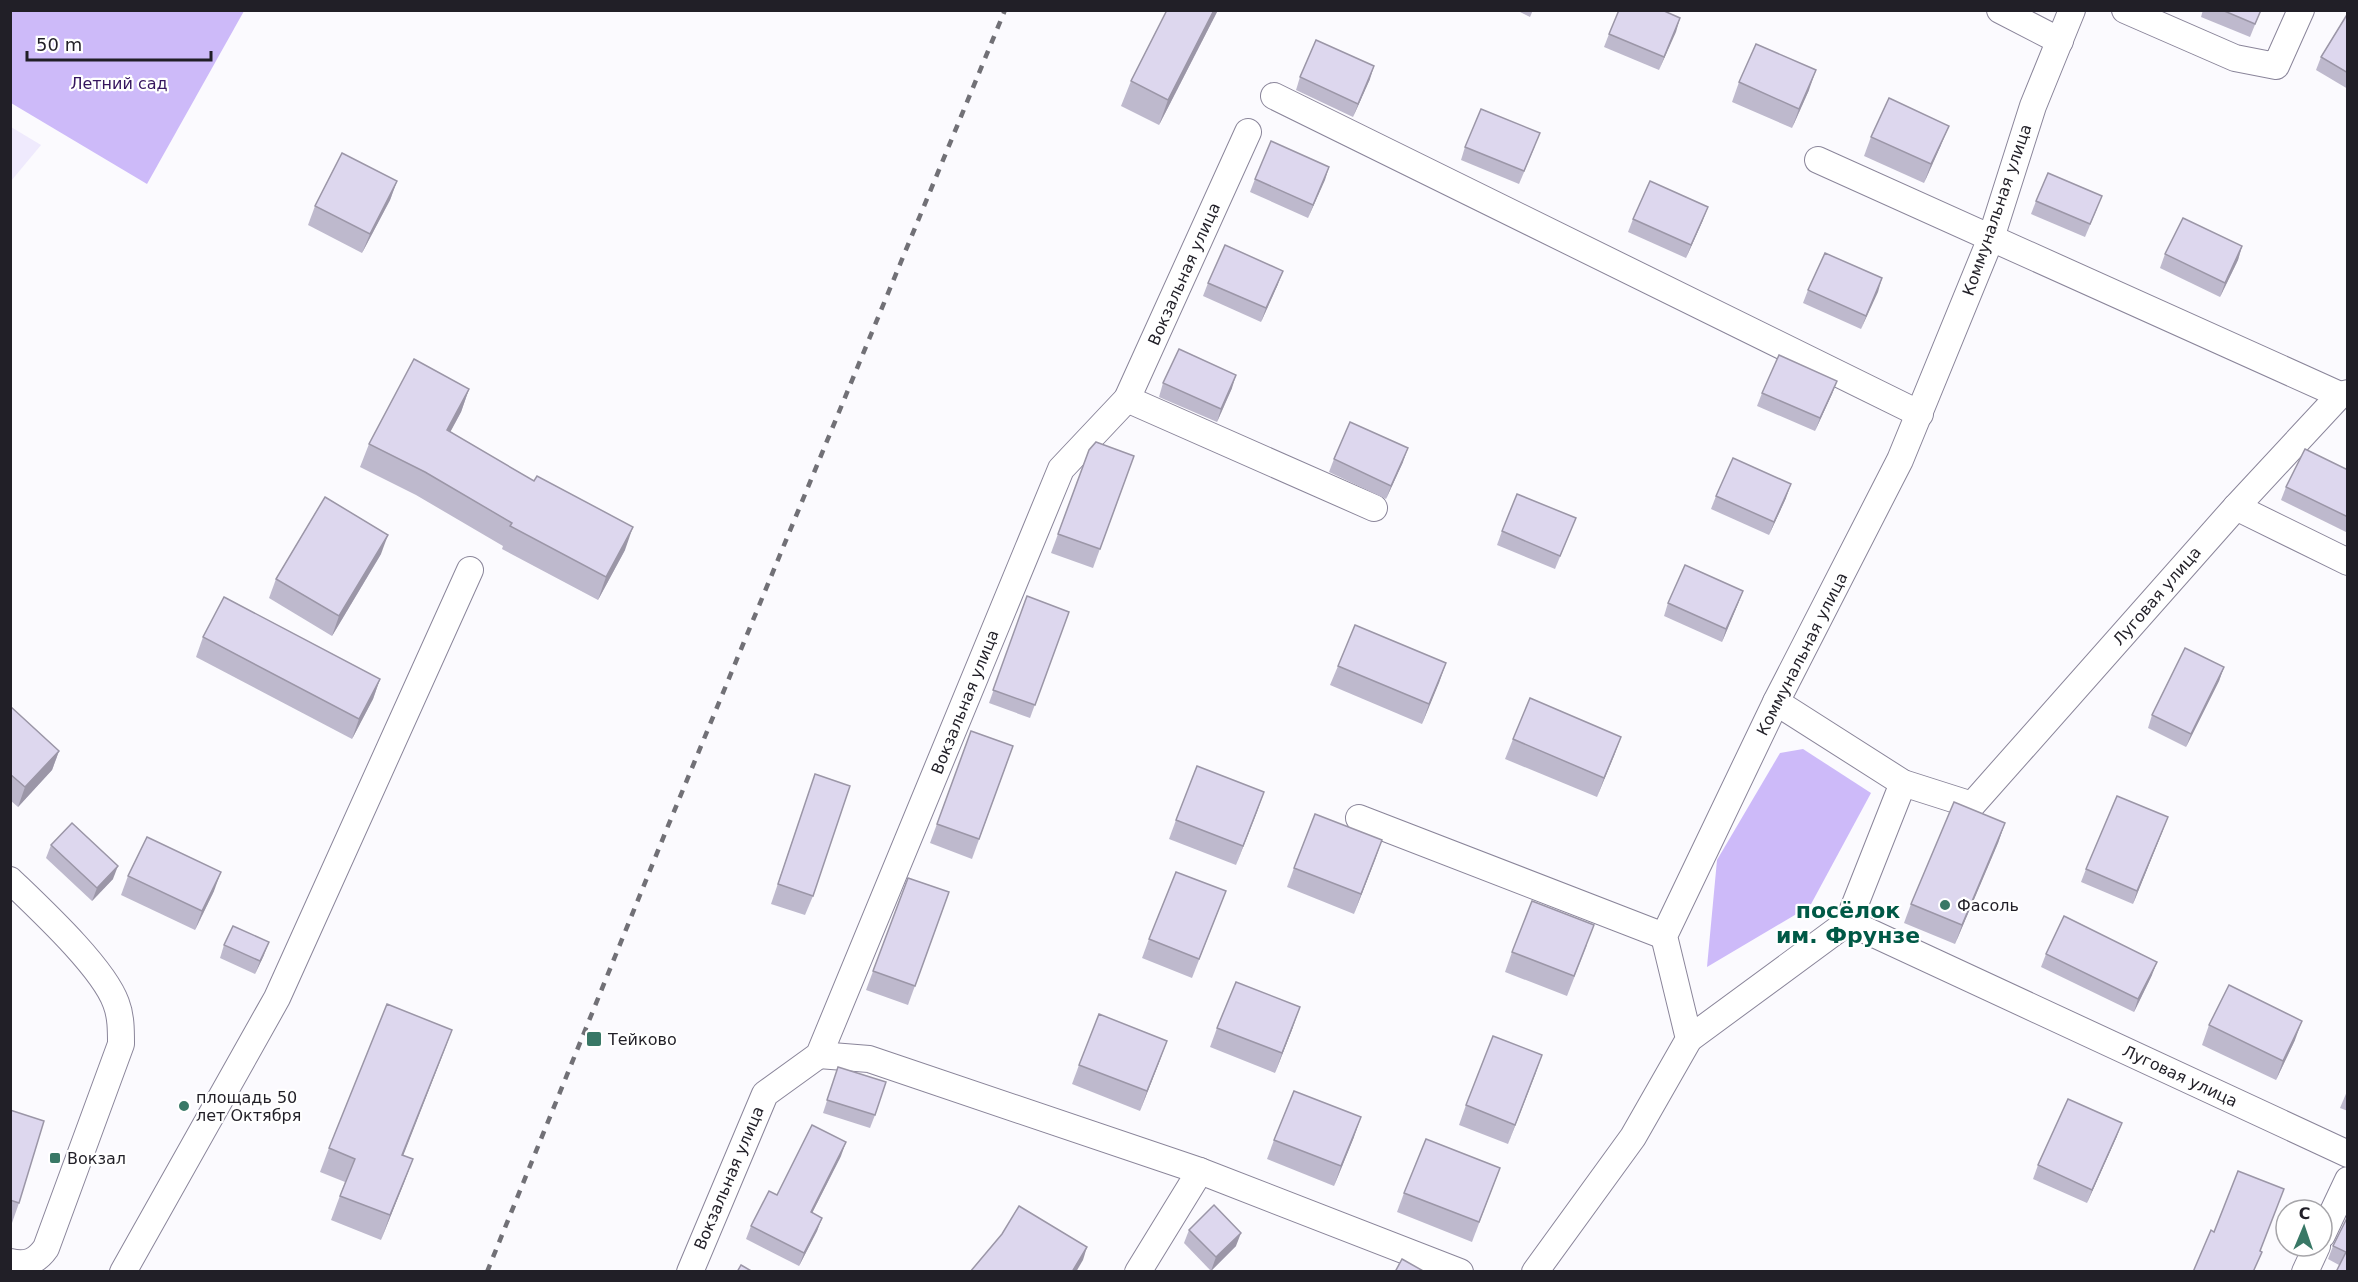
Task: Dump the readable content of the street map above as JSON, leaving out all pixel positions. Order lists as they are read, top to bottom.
{
  "streets": {
    "street": ["Коммунальная улица", "Вокзальная улица", "Луговая улица"]
  },
  "districts": ["посёлок им. Фрунзе"],
  "parks": ["Летний сад"],
  "places": {
    "other": ["Фасоль", "площадь 50 лет Октября"],
    "transit": ["Тейково", "Вокзал"]
  },
  "scale_bar": "50 m",
  "north": "top"
}
